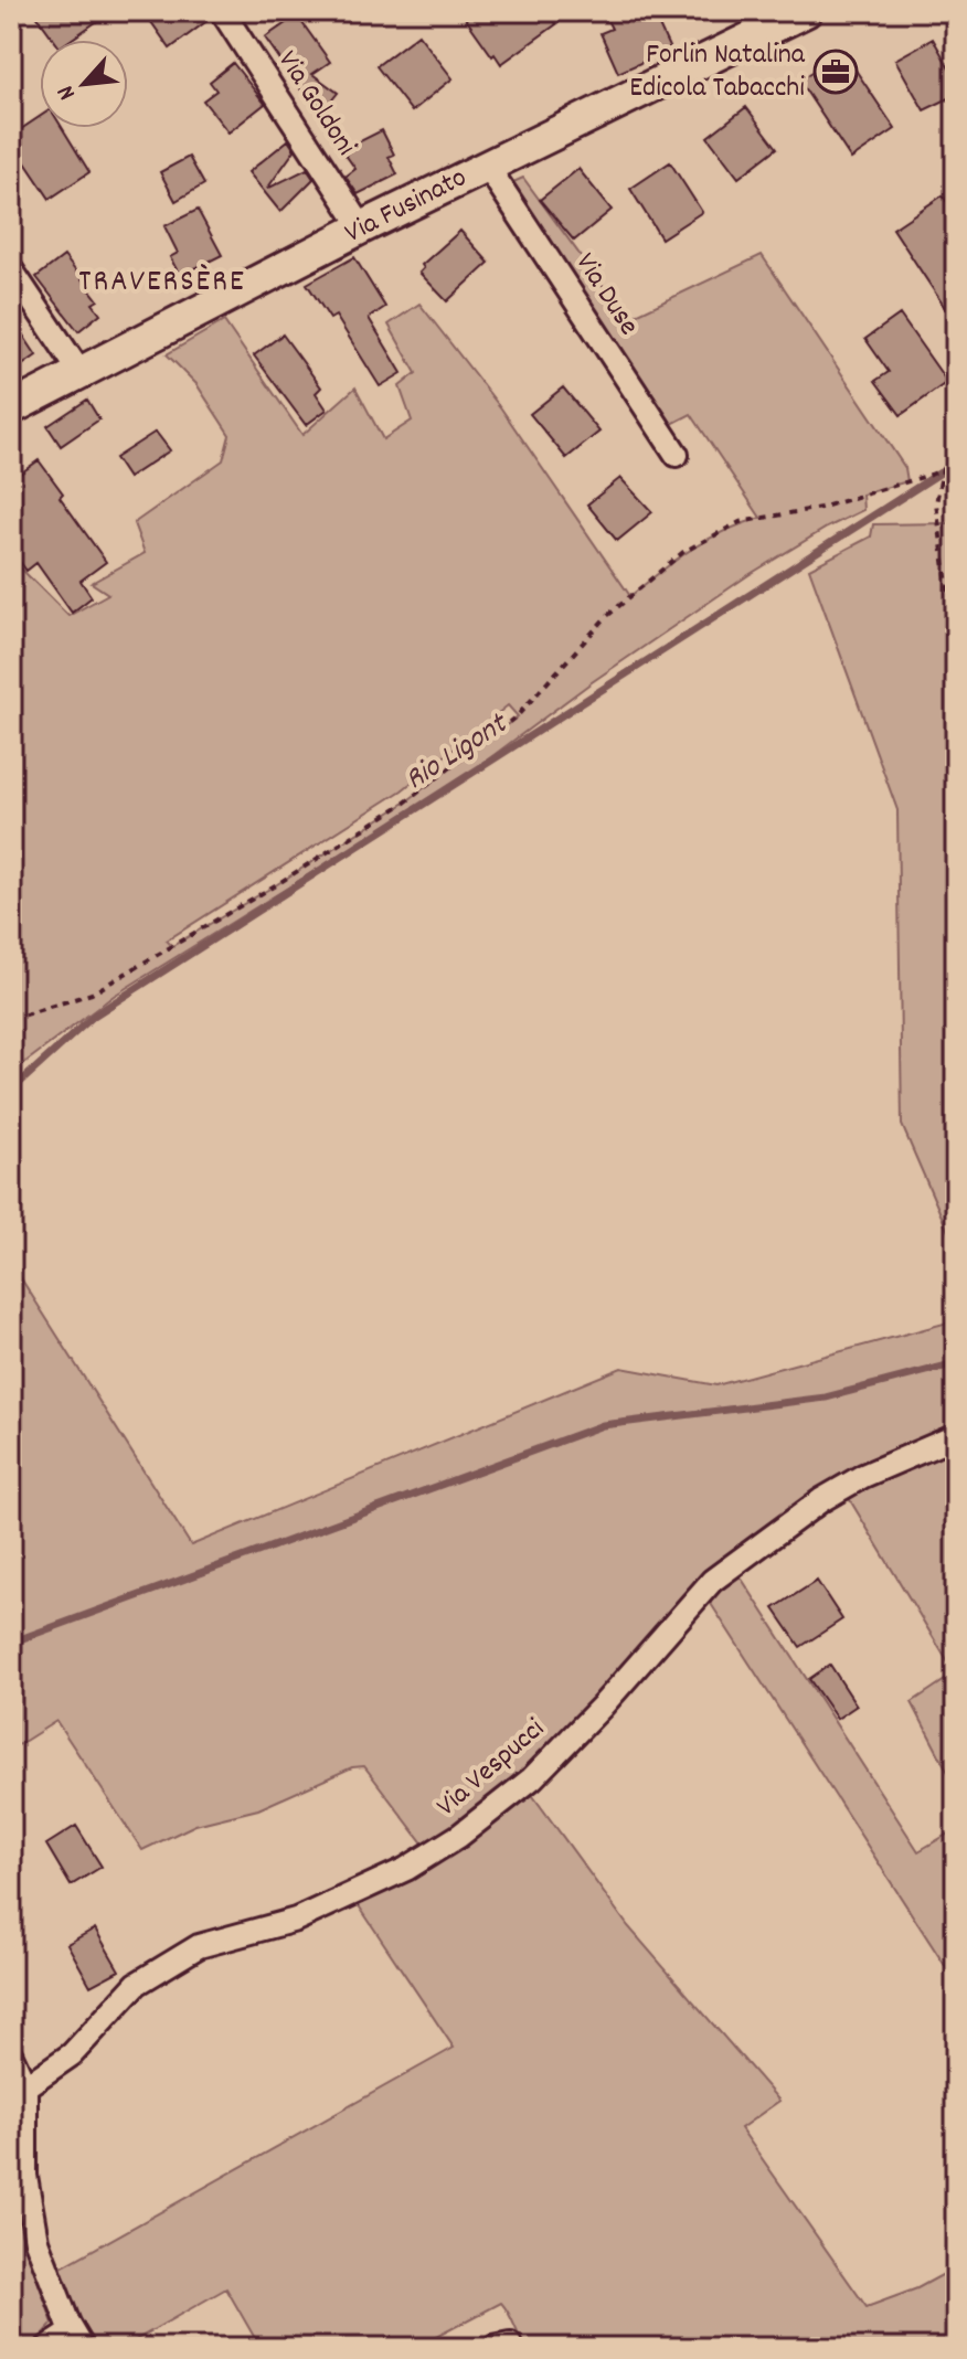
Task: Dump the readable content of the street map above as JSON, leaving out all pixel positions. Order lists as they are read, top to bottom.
{
  "streets": {
    "main road": ["Via Fusinato"],
    "street": ["Via Goldoni", "Via Duse", "Via Vespucci"]
  },
  "crossings": [
    ["Via Goldoni", "Via Fusinato"],
    ["Via Fusinato", "Via Duse"]
  ],
  "districts": ["TRAVERSÈRE"],
  "water": ["Rio Ligont"],
  "places": {
    "office": ["Forlin Natalina Edicola Tabacchi"]
  },
  "north": "bottom left"
}
